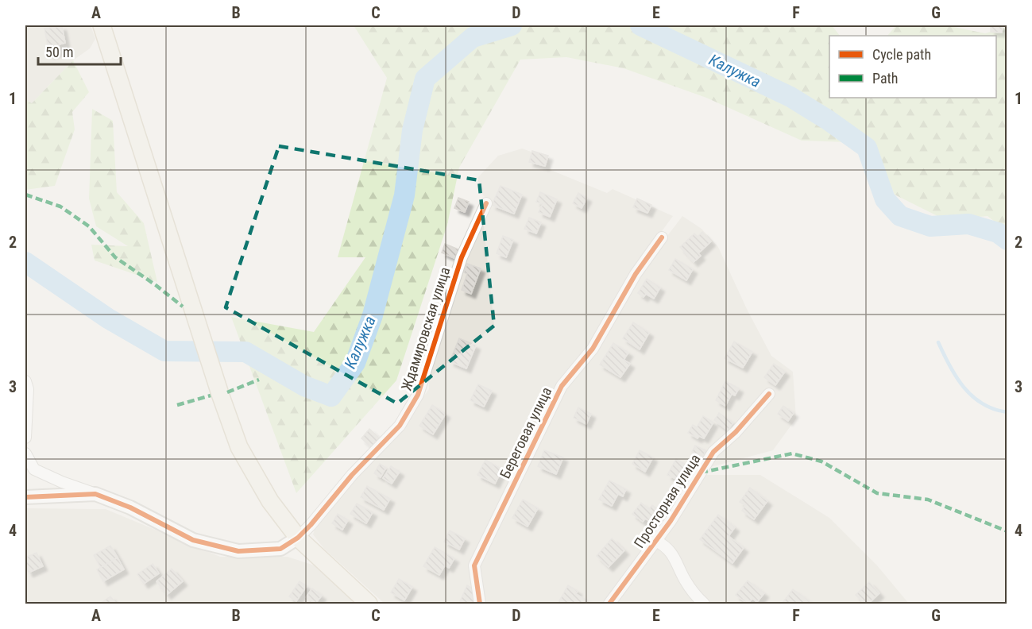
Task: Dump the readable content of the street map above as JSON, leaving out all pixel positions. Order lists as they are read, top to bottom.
{
  "streets": {
    "street": ["Ждамировская улица", "Береговая улица", "Просторная улица"]
  },
  "water": ["Калужка"],
  "legend": ["Cycle path", "Path"],
  "scale_bar": "50 m",
  "grid": {
    "columns": [
      "A",
      "B",
      "C",
      "D",
      "E",
      "F",
      "G"
    ],
    "rows": [
      "1",
      "2",
      "3",
      "4"
    ]
  }
}
